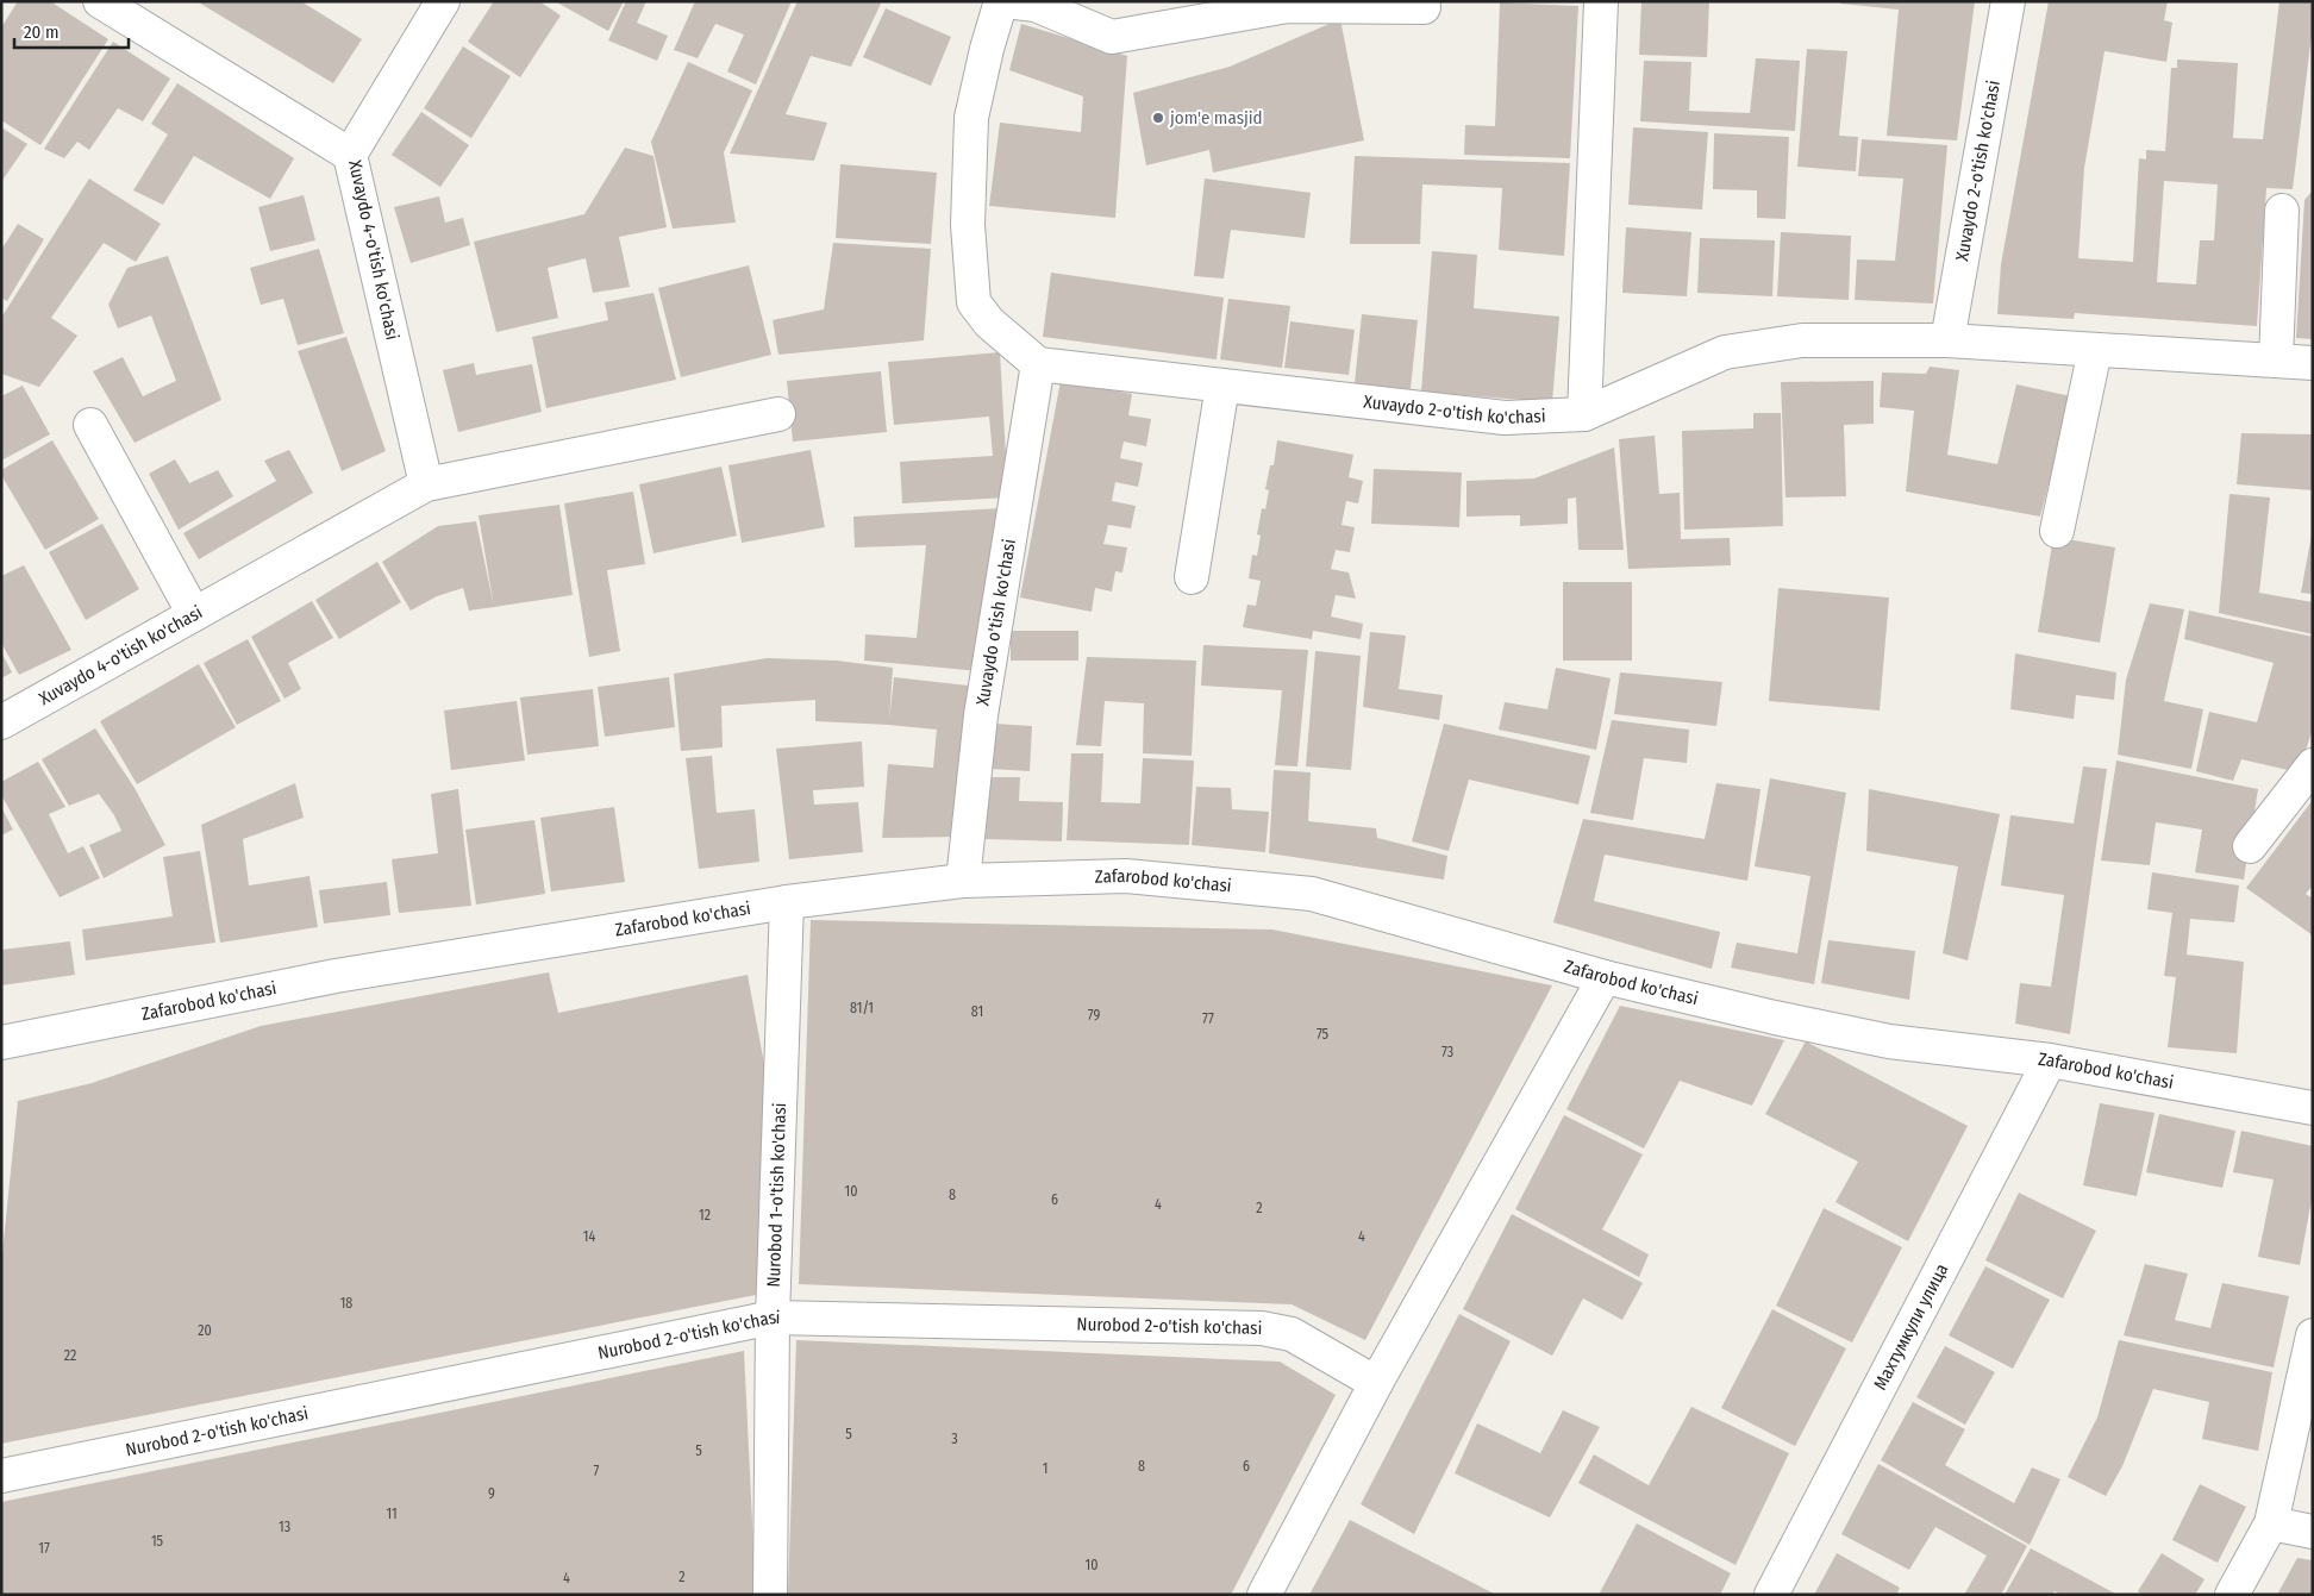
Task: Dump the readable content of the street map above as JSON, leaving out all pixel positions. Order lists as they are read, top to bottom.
{
  "streets": {
    "street": [
      "Xuvaydo 2-o'tish ko'chasi",
      "Xuvaydo 4-o'tish ko'chasi",
      "Xuvaydo o'tish ko'chasi",
      "Zafarobod ko'chasi",
      "Nurobod 1-o'tish ko'chasi",
      "Nurobod 2-o'tish ko'chasi",
      "Махтумкули улица"
    ]
  },
  "crossings": [
    ["Xuvaydo 2-o'tish ko'chasi", "Xuvaydo o'tish ko'chasi"],
    ["Xuvaydo o'tish ko'chasi", "Zafarobod ko'chasi"],
    ["Zafarobod ko'chasi", "Nurobod 1-o'tish ko'chasi"],
    ["Zafarobod ko'chasi", "Махтумкули улица"],
    ["Nurobod 1-o'tish ko'chasi", "Nurobod 2-o'tish ko'chasi"]
  ],
  "places": ["jom'e masjid"],
  "house_numbers": [
    "81/1",
    "81",
    "79",
    "77",
    "75",
    "73",
    "10",
    "8",
    "6",
    "4",
    "2",
    "12",
    "14",
    "4",
    "18",
    "20",
    "22",
    "5",
    "3",
    "5",
    "8",
    "6",
    "1",
    "7",
    "9",
    "11",
    "13",
    "15",
    "17",
    "10",
    "2",
    "4"
  ],
  "scale_bar": "20 m"
}
